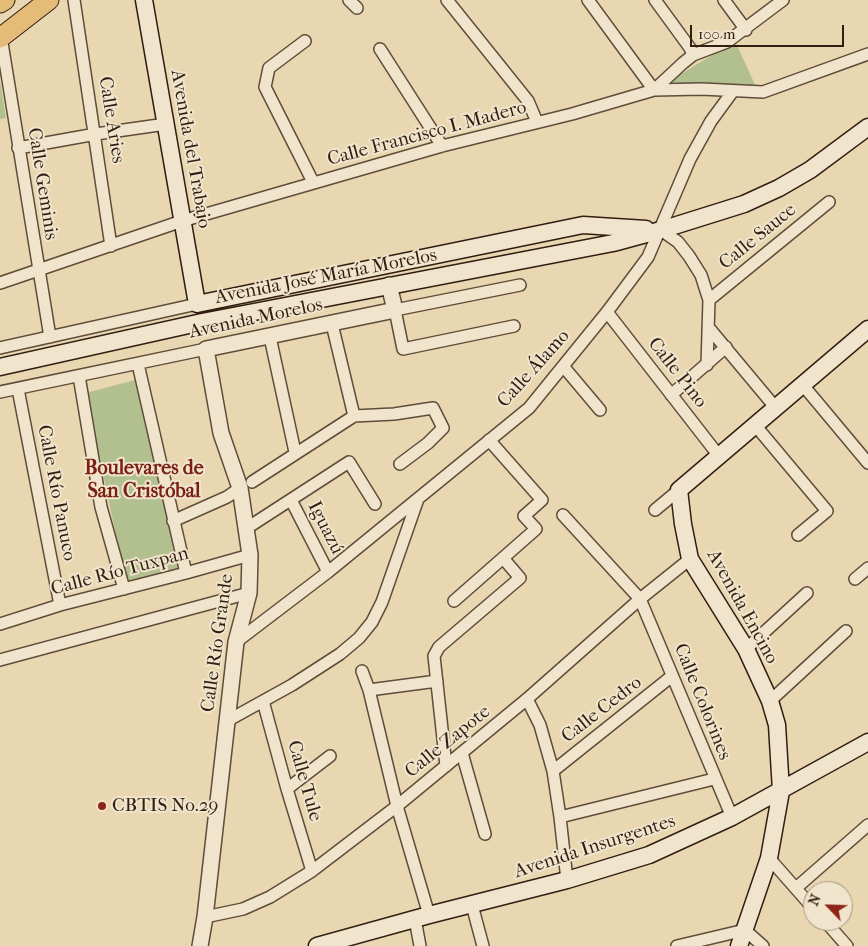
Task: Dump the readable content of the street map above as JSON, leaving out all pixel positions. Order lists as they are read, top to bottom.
{
  "streets": {
    "main road": [
      "Avenida del Trabajo",
      "Avenida José María Morelos",
      "Avenida Encino",
      "Avenida Insurgentes"
    ],
    "street": [
      "Calle Aries",
      "Calle Francisco I. Madero",
      "Calle Geminis",
      "Calle Sauce",
      "Avenida Morelos",
      "Calle Álamo",
      "Calle Pino",
      "Calle Río Panuco",
      "Iguazú",
      "Calle Río Tuxpan",
      "Calle Río Grande",
      "Calle Colorines",
      "Calle Cedro",
      "Calle Zapote",
      "Calle Tule"
    ]
  },
  "crossings": [
    ["Calle Aries", "Calle Francisco I. Madero"],
    ["Calle Francisco I. Madero", "Avenida del Trabajo"],
    ["Calle Francisco I. Madero", "Calle Geminis"],
    ["Calle Francisco I. Madero", "Calle Álamo"],
    ["Avenida del Trabajo", "Avenida José María Morelos"],
    ["Calle Geminis", "Avenida José María Morelos"],
    ["Avenida José María Morelos", "Calle Álamo"],
    ["Avenida Morelos", "Calle Río Panuco"],
    ["Avenida Morelos", "Calle Río Grande"],
    ["Calle Álamo", "Calle Pino"],
    ["Calle Álamo", "Iguazú"],
    ["Calle Álamo", "Calle Río Grande"],
    ["Calle Río Panuco", "Calle Río Tuxpan"],
    ["Calle Río Tuxpan", "Calle Río Grande"],
    ["Avenida Encino", "Calle Zapote"],
    ["Avenida Encino", "Avenida Insurgentes"],
    ["Calle Río Grande", "Calle Zapote"],
    ["Calle Colorines", "Calle Cedro"],
    ["Calle Colorines", "Calle Zapote"],
    ["Calle Colorines", "Avenida Insurgentes"],
    ["Calle Zapote", "Calle Tule"]
  ],
  "districts": ["Boulevares de San Cristóbal"],
  "places": ["CBTIS No.29"],
  "scale_bar": "100 m",
  "north": "top left"
}
